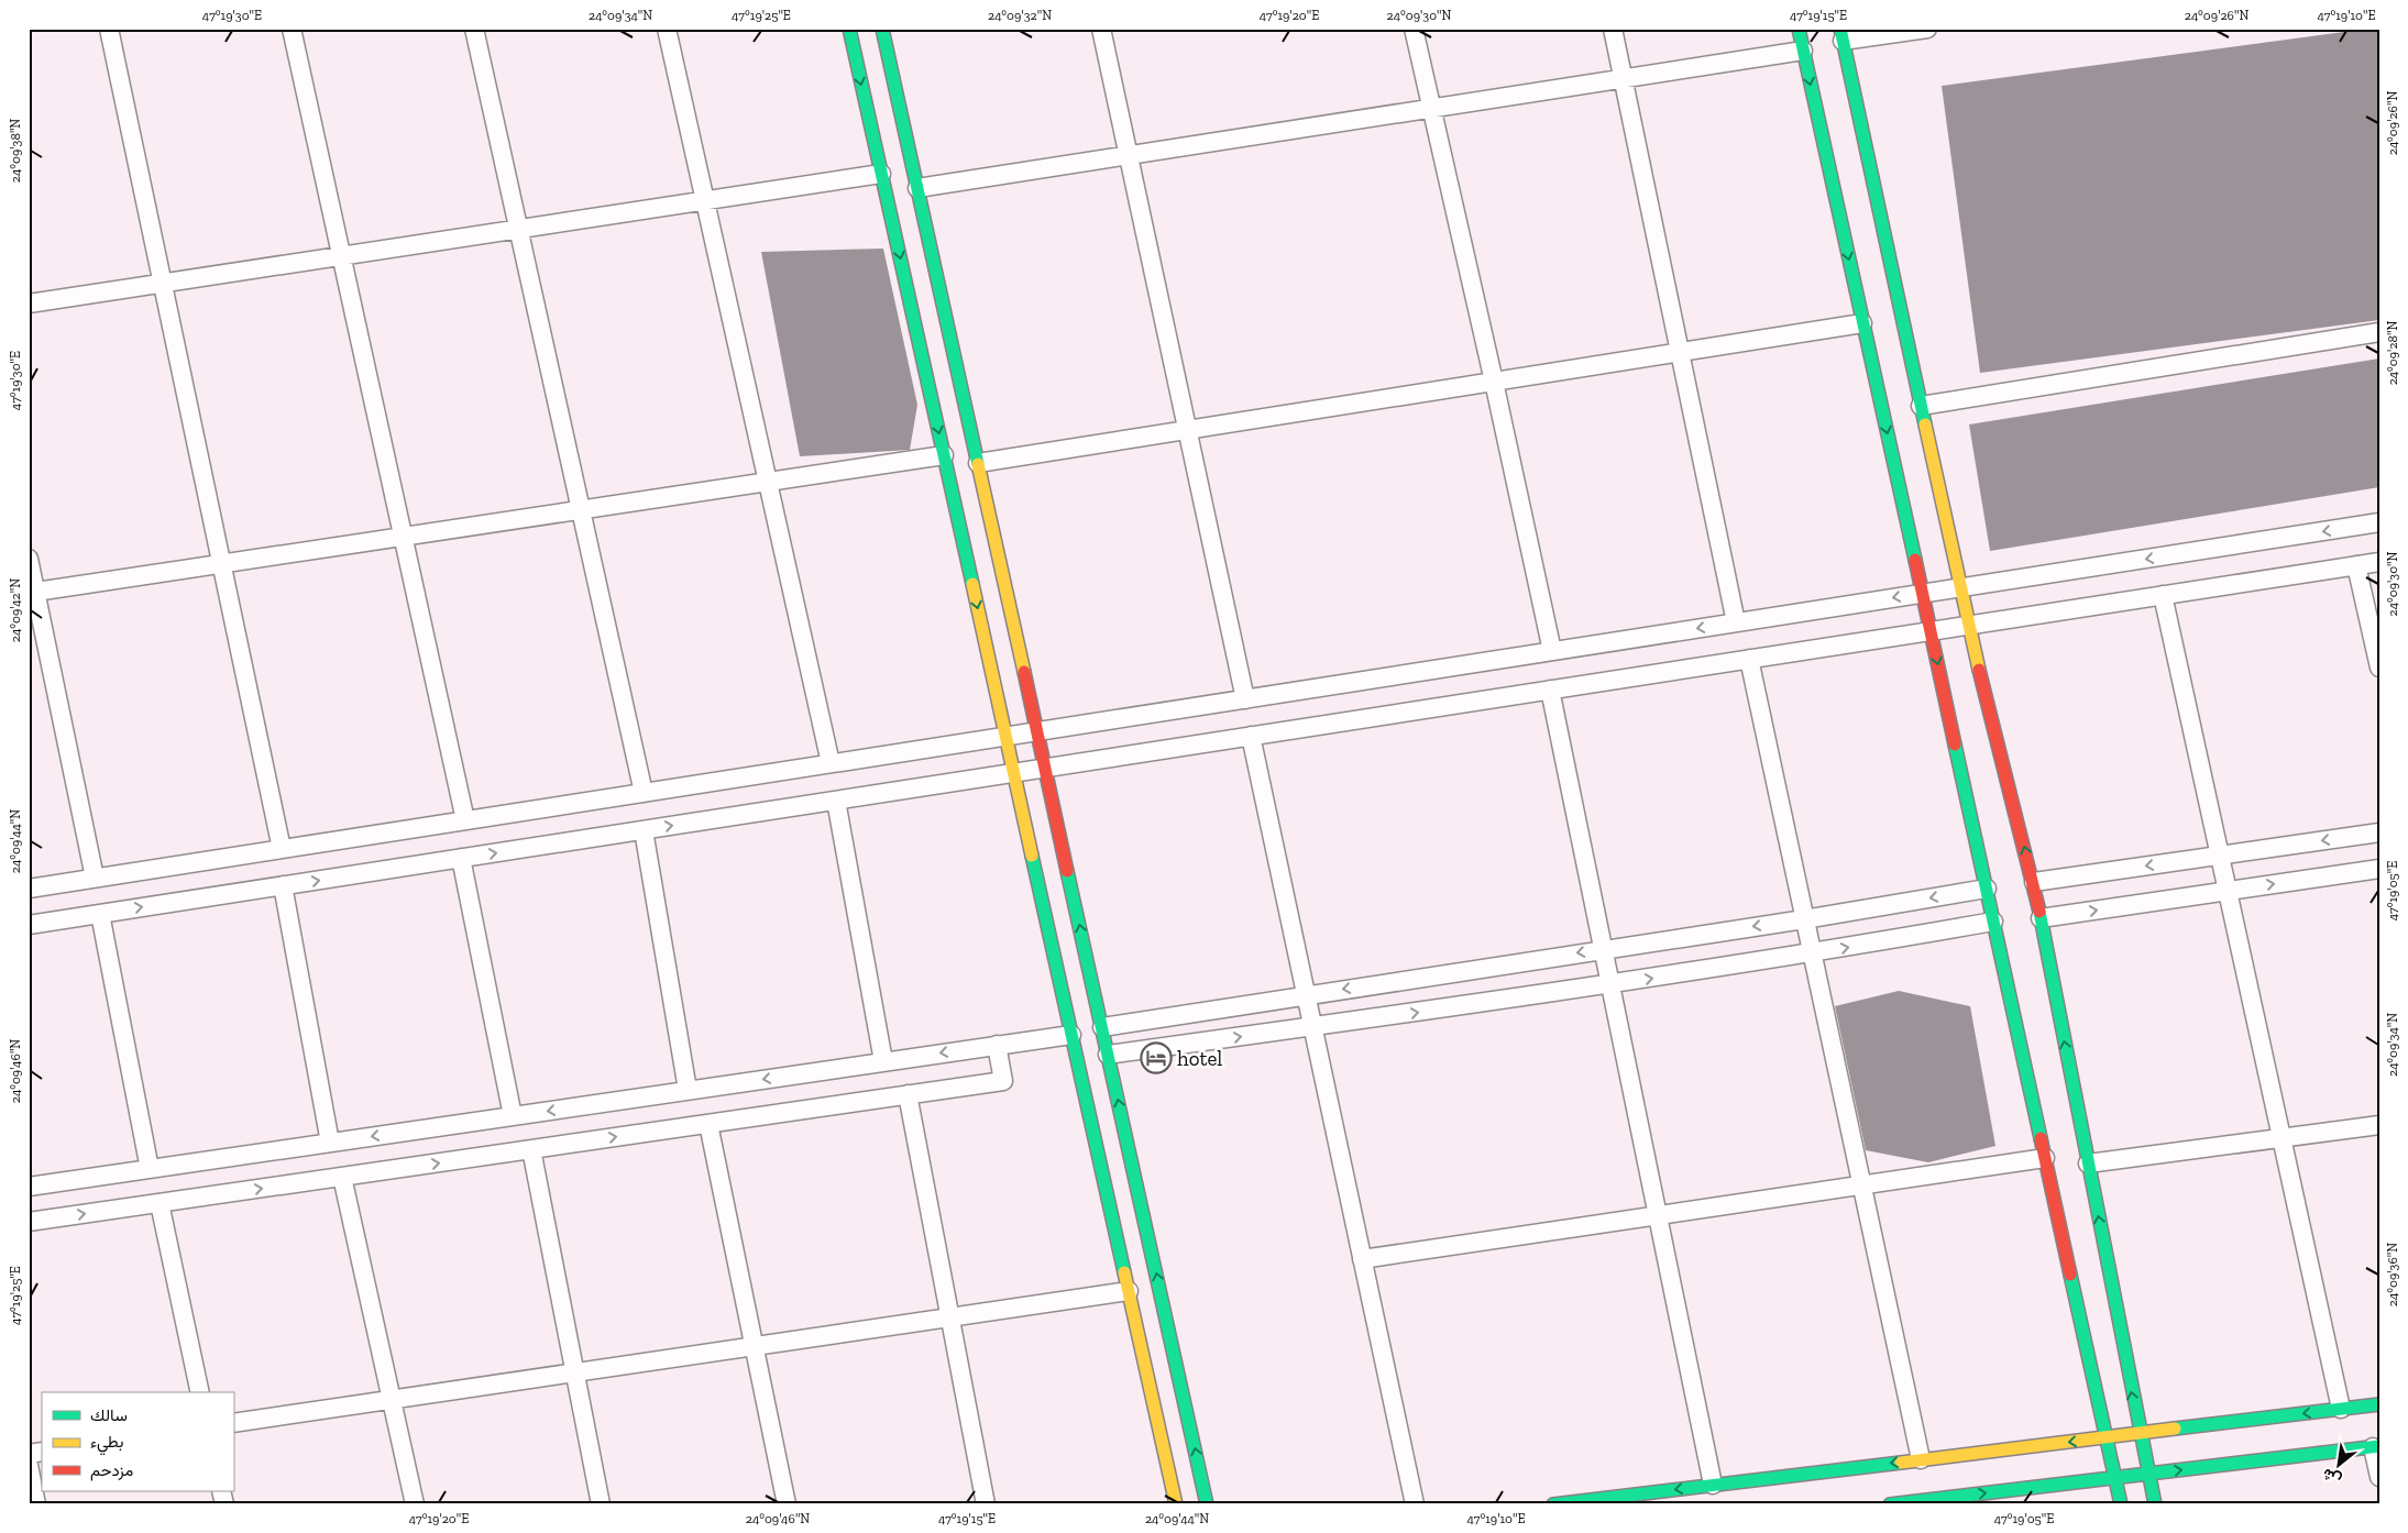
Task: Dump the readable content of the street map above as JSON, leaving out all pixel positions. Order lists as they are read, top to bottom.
{
  "places": {
    "hotel": ["hotel"]
  },
  "legend": ["سالك", "بطيء", "مزدحم"],
  "north": "bottom left",
  "coordinates": [
    "47°19'30\"E",
    "24°09'34\"N",
    "47°19'25\"E",
    "24°09'32\"N",
    "47°19'20\"E",
    "24°09'30\"N",
    "47°19'15\"E",
    "24°09'26\"N",
    "47°19'10\"E",
    "24°09'38\"N",
    "24°09'28\"N",
    "24°09'42\"N",
    "24°09'44\"N",
    "47°19'05\"E",
    "24°09'46\"N",
    "24°09'36\"N"
  ]
}
